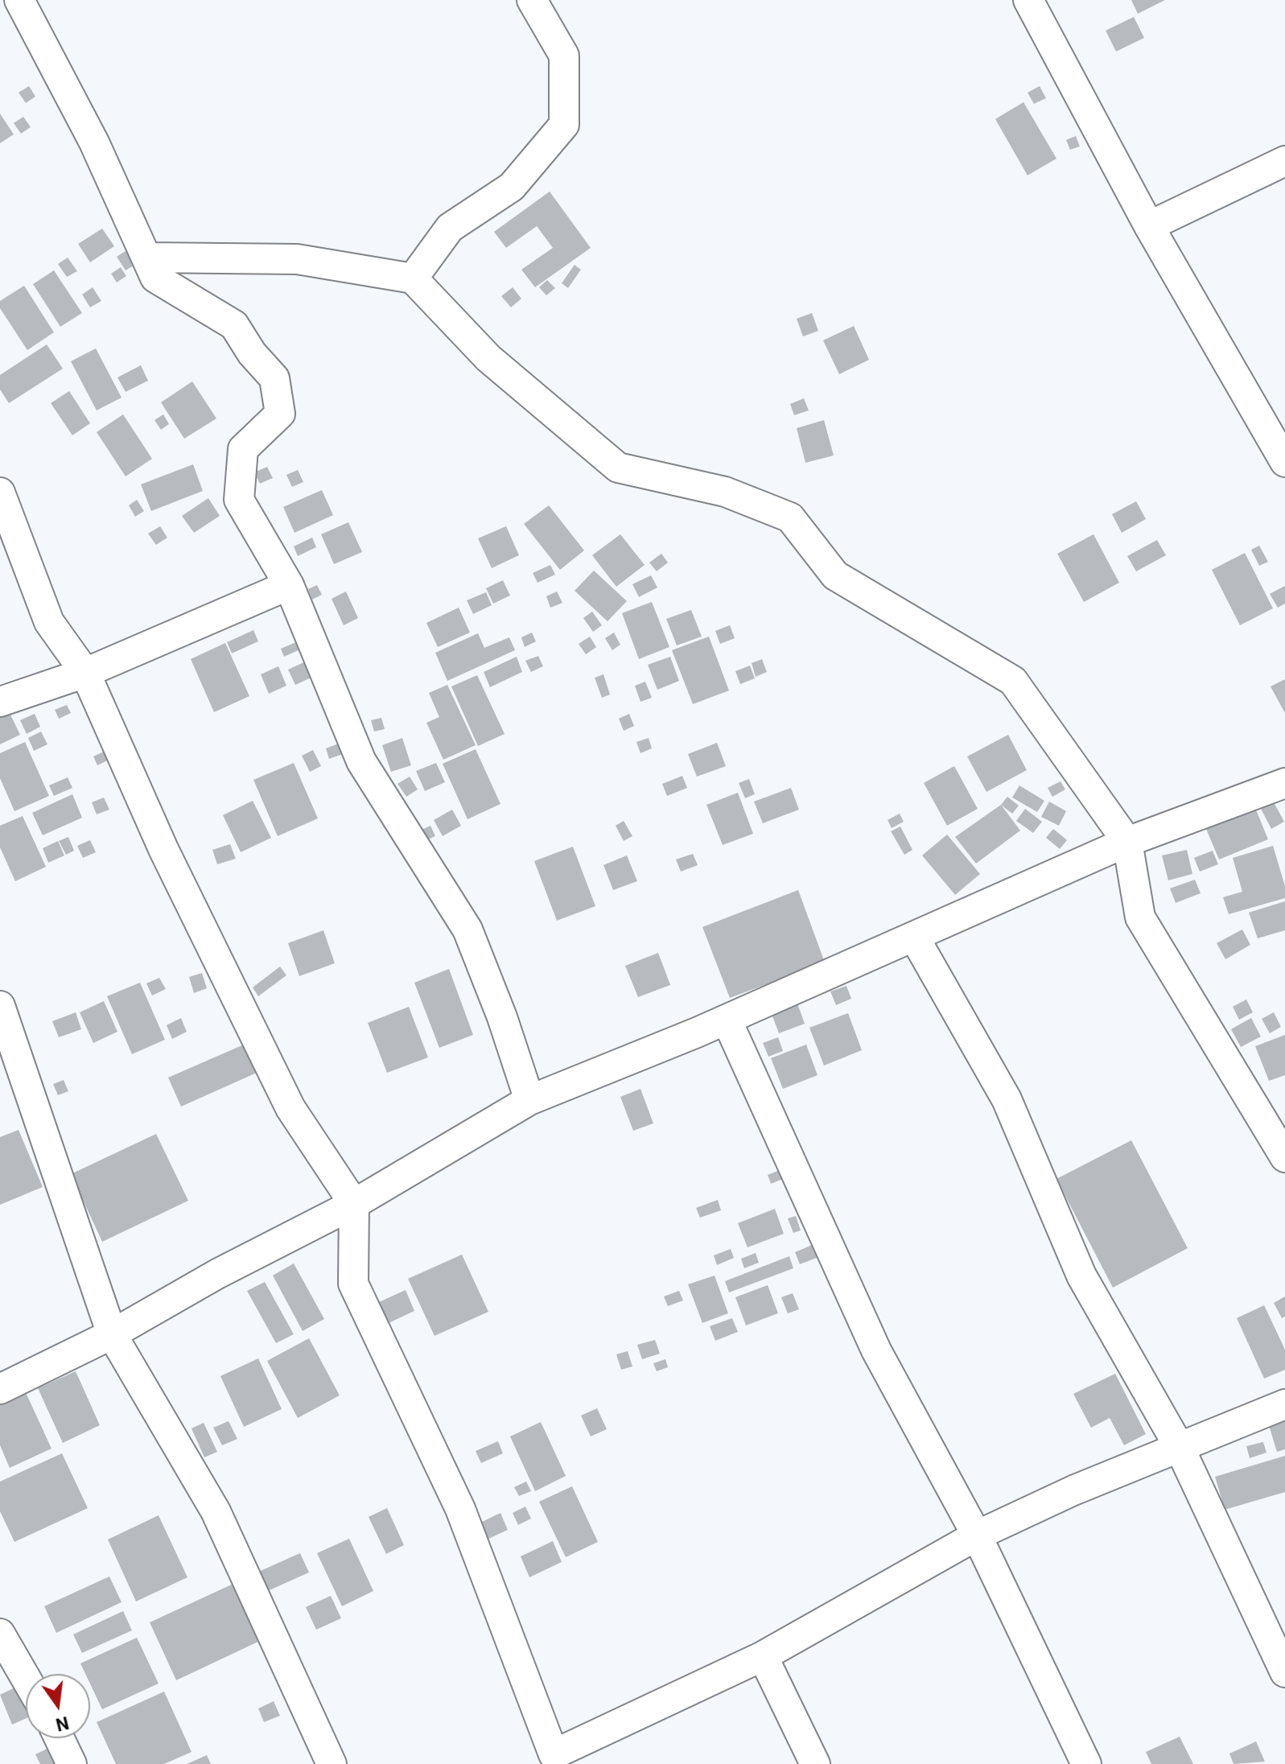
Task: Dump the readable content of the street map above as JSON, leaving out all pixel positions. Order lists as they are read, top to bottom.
{
  "north": "bottom"
}
